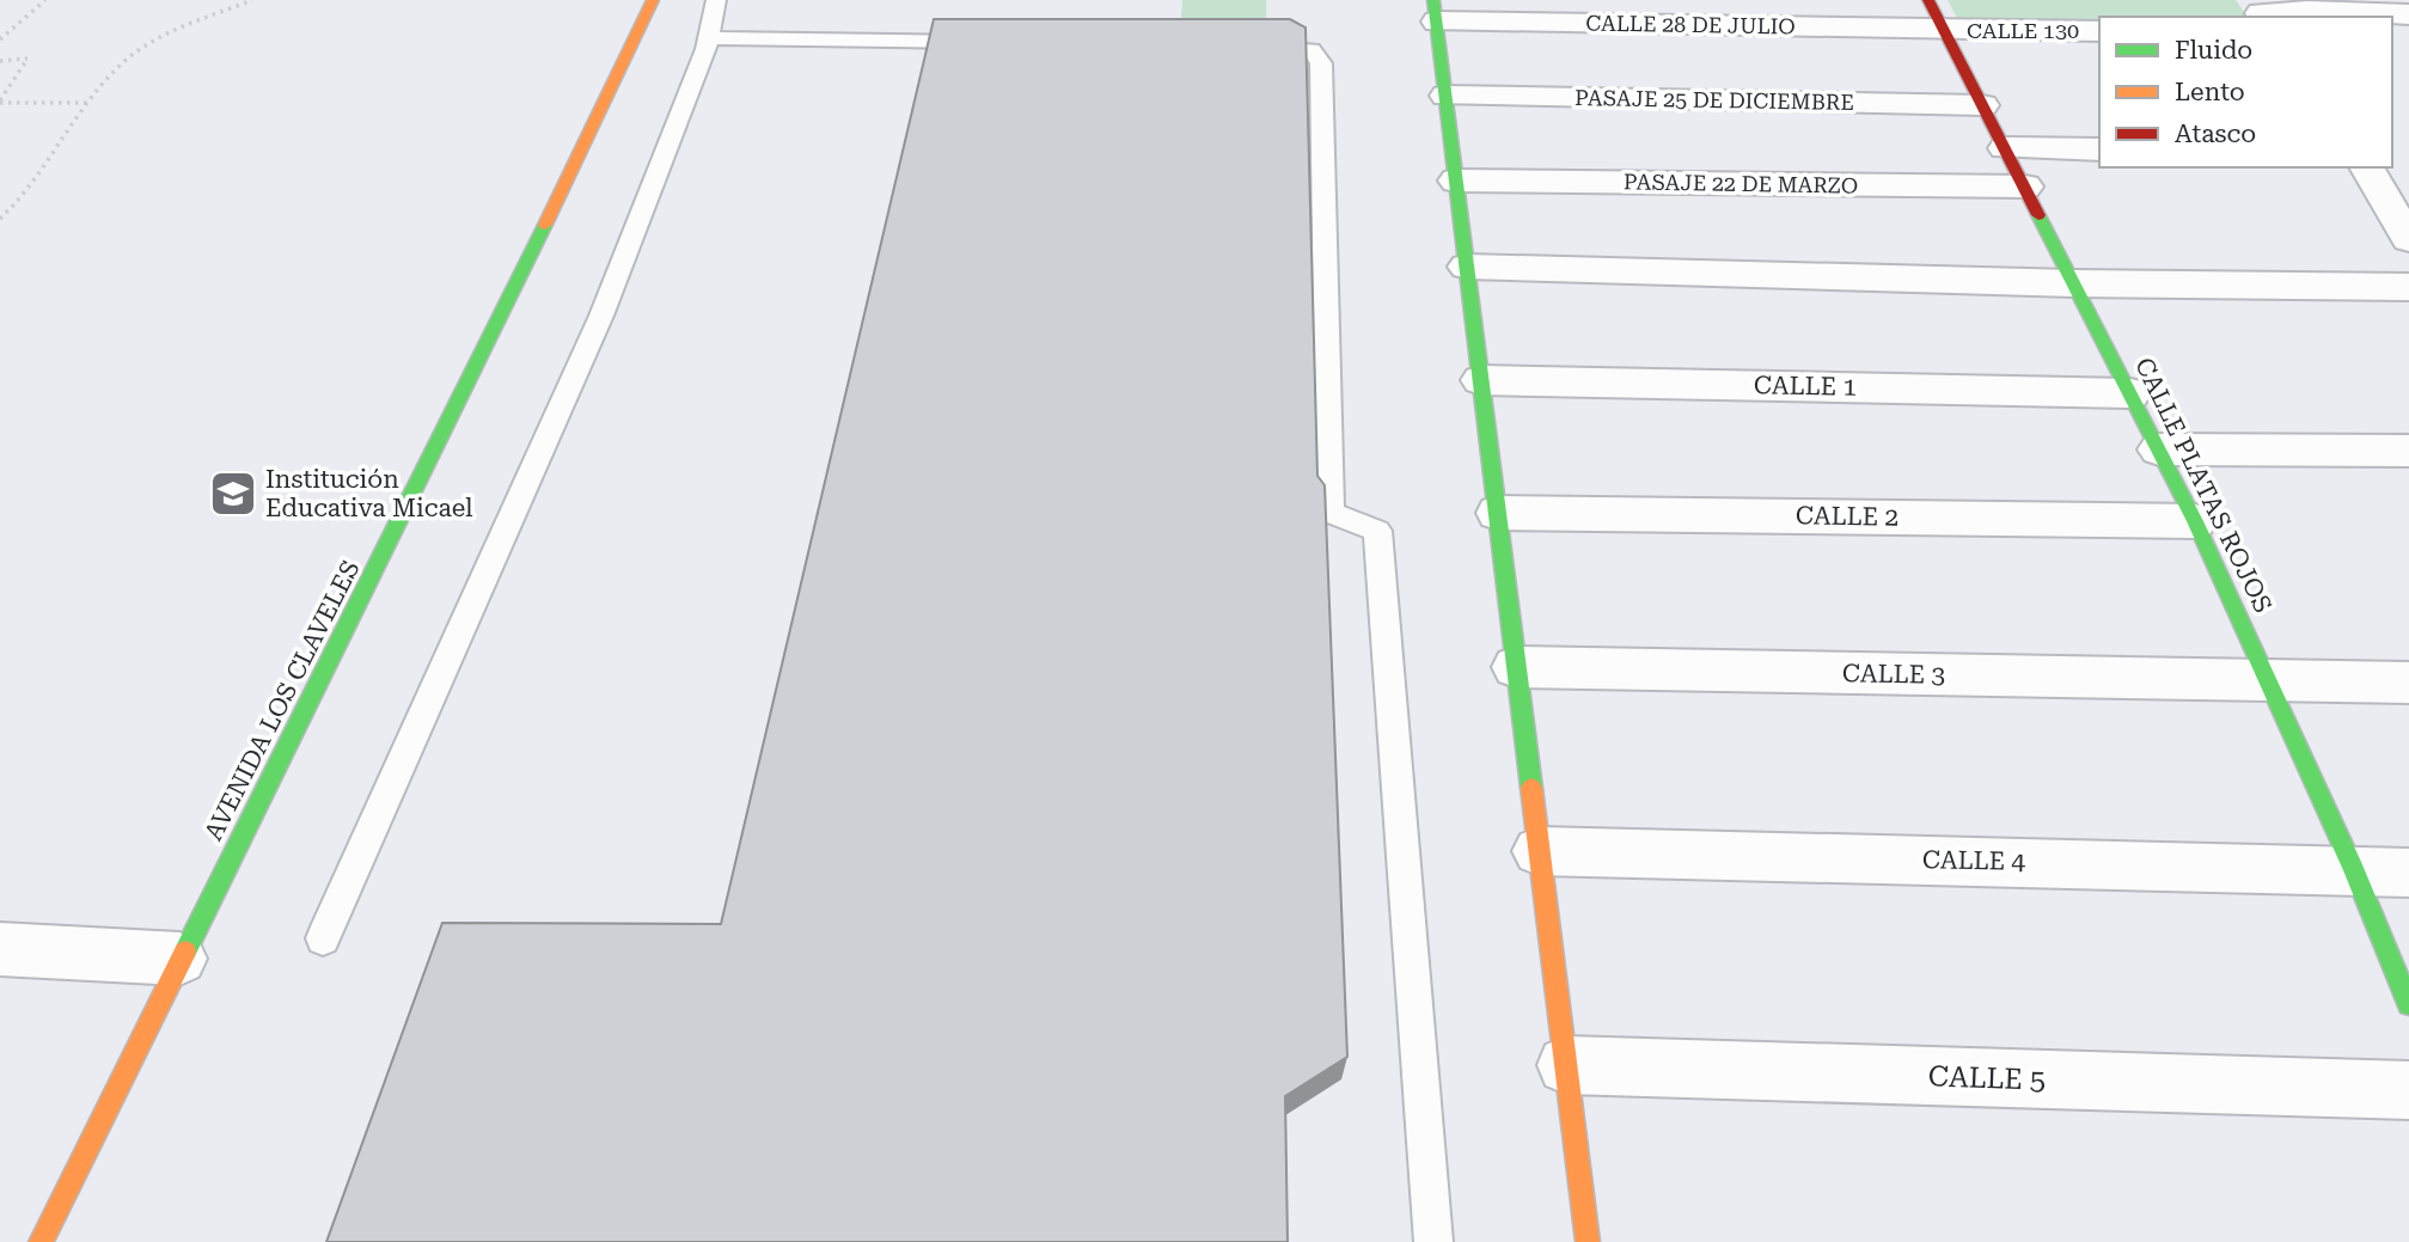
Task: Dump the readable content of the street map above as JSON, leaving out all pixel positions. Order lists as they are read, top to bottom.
{
  "streets": {
    "street": [
      "CALLE 28 DE JULIO",
      "CALLE 130",
      "PASAJE 25 DE DICIEMBRE",
      "PASAJE 22 DE MARZO",
      "CALLE 1",
      "CALLE PLATAS ROJOS",
      "CALLE 2",
      "CALLE 3",
      "AVENIDA LOS CLAVELES",
      "CALLE 4",
      "CALLE 5"
    ]
  },
  "crossings": [
    ["CALLE 28 DE JULIO", "CALLE 130"],
    ["CALLE 28 DE JULIO", "CALLE PLATAS ROJOS"],
    ["CALLE 130", "CALLE PLATAS ROJOS"],
    ["PASAJE 25 DE DICIEMBRE", "CALLE PLATAS ROJOS"],
    ["PASAJE 22 DE MARZO", "CALLE PLATAS ROJOS"],
    ["CALLE 1", "CALLE PLATAS ROJOS"],
    ["CALLE PLATAS ROJOS", "CALLE 2"],
    ["CALLE PLATAS ROJOS", "CALLE 3"],
    ["CALLE PLATAS ROJOS", "CALLE 4"]
  ],
  "places": {
    "school or university": ["Institución Educativa Micael"]
  },
  "legend": ["Fluido", "Lento", "Atasco"]
}
